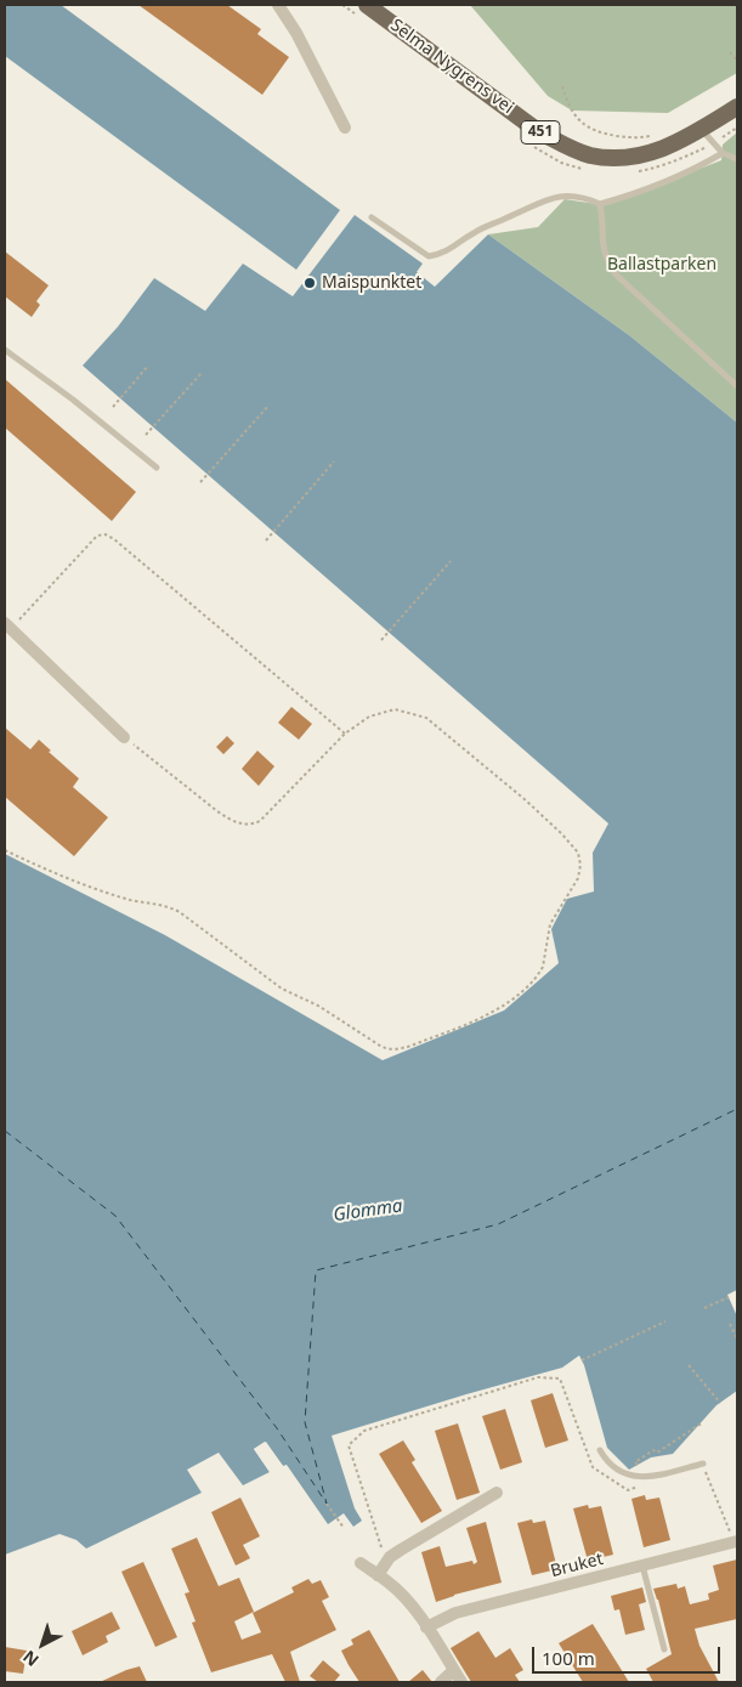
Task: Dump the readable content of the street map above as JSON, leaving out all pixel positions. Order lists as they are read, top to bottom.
{
  "streets": {
    "main road": ["Selma Nygrens vei", "451"],
    "street": ["Bruket"]
  },
  "water": ["Glomma"],
  "parks": ["Ballastparken"],
  "places": ["Maispunktet"],
  "scale_bar": "100 m",
  "north": "bottom left"
}
